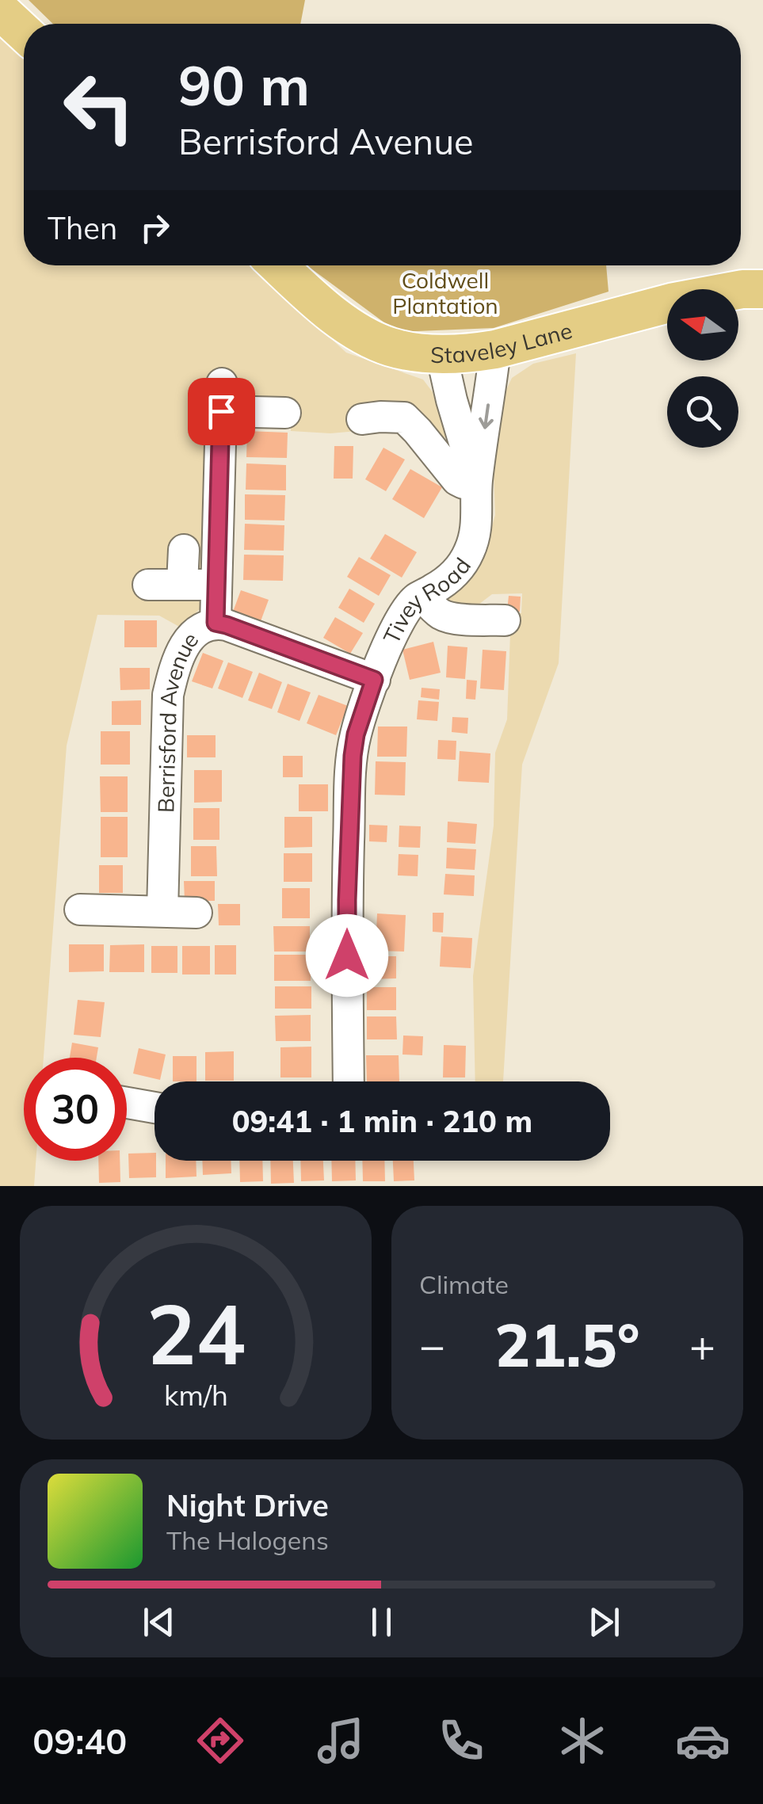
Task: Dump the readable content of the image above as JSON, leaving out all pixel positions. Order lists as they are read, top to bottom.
{
  "streets": {
    "main road": ["Staveley Lane"],
    "street": ["Tivey Road", "Berrisford Avenue"]
  },
  "crossings": [
    ["Staveley Lane", "Tivey Road"],
    ["Tivey Road", "Berrisford Avenue"]
  ],
  "parks": ["Coldwell Plantation"],
  "north": "left",
  "page": {
    "turn": ["90 m", "Berrisford Avenue"],
    "then": "Then",
    "limit": "30",
    "trip": "09:41 · 1 min · 210 m",
    "tile": "Climate",
    "heat": ["−", "21.5°", "+"],
    "song": ["Night Drive", "The Halogens"],
    "tabs": "09:40",
    "gauge": ["24", "km/h"]
  }
}
